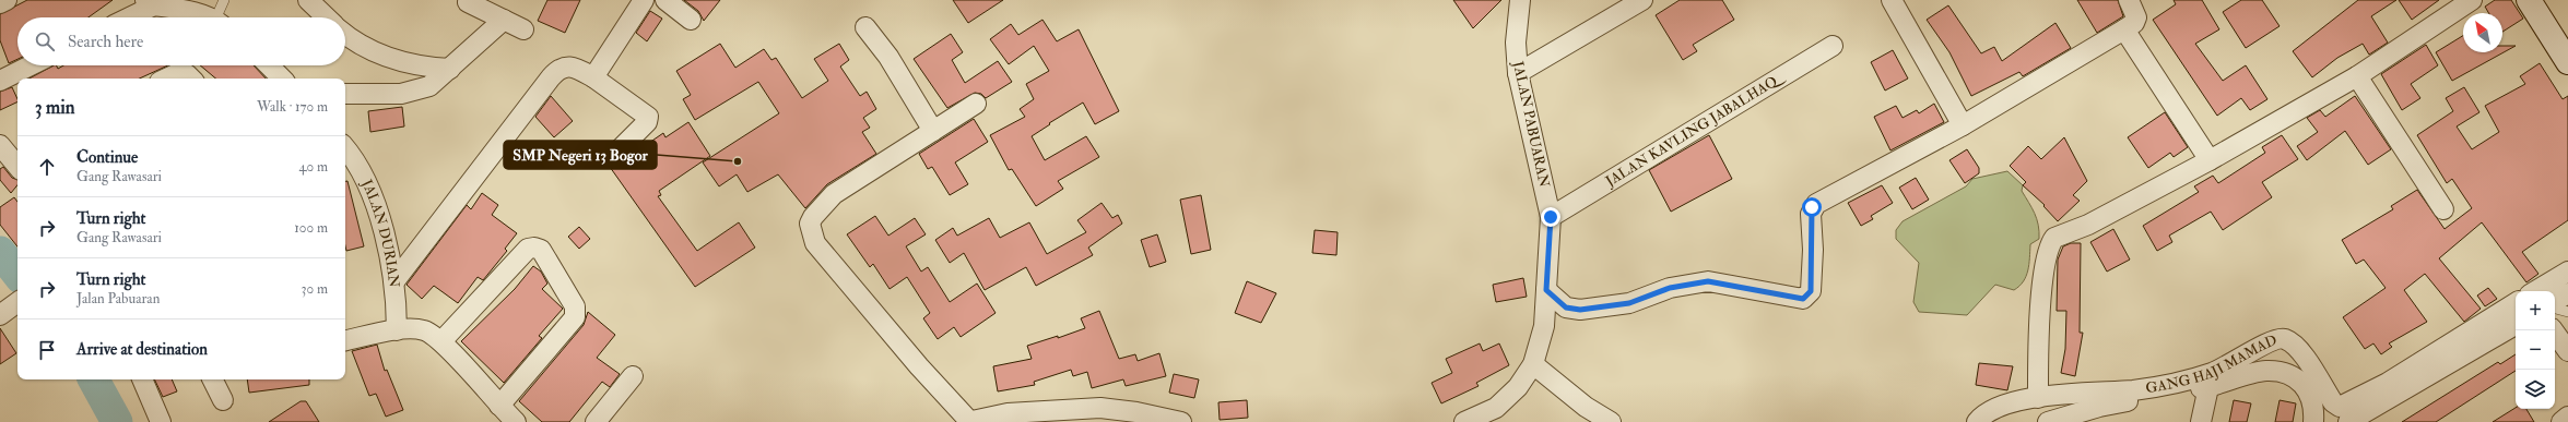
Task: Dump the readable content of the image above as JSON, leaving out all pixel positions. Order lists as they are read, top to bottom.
{
  "streets": {
    "street": [
      "JALAN PABUARAN",
      "JALAN KAVLING JABALHAQ",
      "JALAN DURIAN",
      "GANG HAJI MAMAD"
    ]
  },
  "crossings": [
    ["JALAN PABUARAN", "JALAN KAVLING JABALHAQ"]
  ],
  "places": ["SMP Negeri 13 Bogor"],
  "north": "top left",
  "page": {
    "search": "Search here",
    "heading": ["3 min", "Walk · 170 m"],
    "list": [
      ["Continue", "Gang Rawasari", "40 m"],
      ["Turn right", "Gang Rawasari", "100 m"],
      ["Turn right", "Jalan Pabuaran", "30 m"],
      "Arrive at destination"
    ],
    "map_buttons": ["+", "−"]
  }
}
